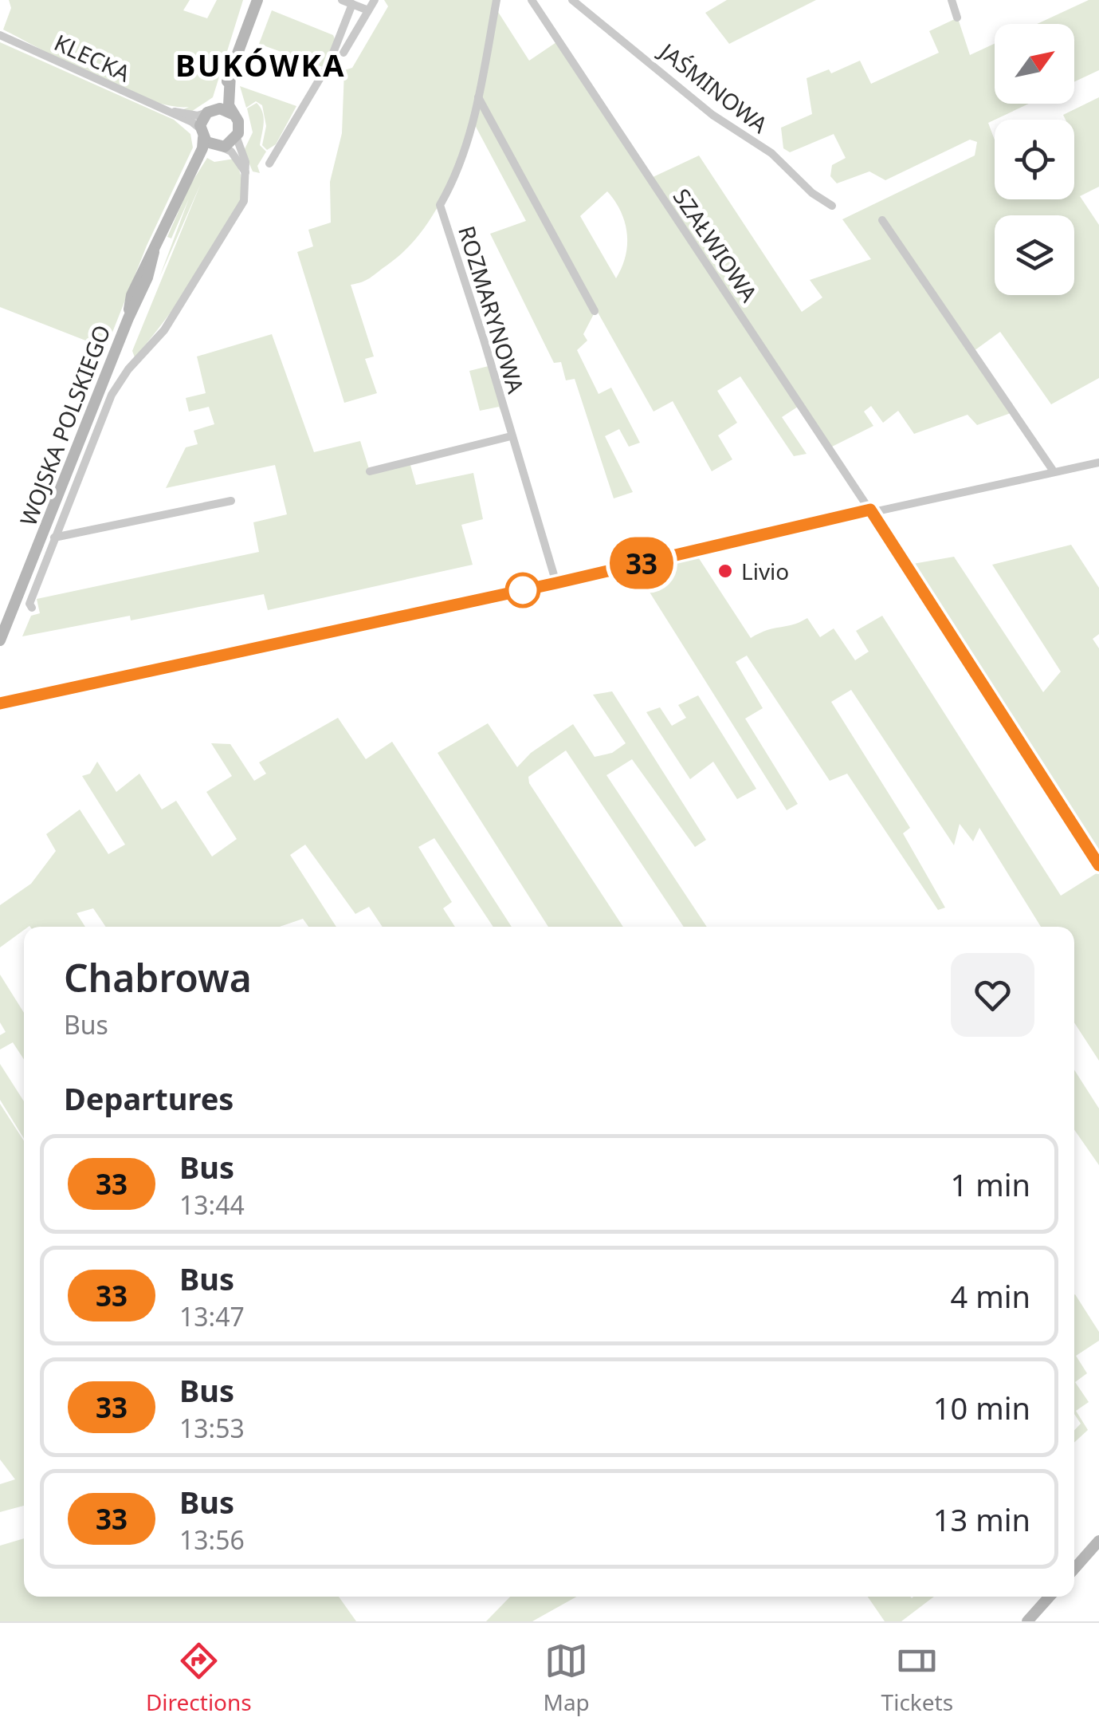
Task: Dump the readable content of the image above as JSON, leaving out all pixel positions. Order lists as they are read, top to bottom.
{
  "streets": {
    "main road": ["WOJSKA POLSKIEGO"],
    "street": [
      "KLECKA",
      "JAŚMINOWA",
      "SZAŁWIOWA",
      "ROZMARYNOWA"
    ]
  },
  "crossings": [
    ["KLECKA", "WOJSKA POLSKIEGO"]
  ],
  "districts": ["BUKÓWKA"],
  "places": ["Livio"],
  "lines": ["bus line 33"],
  "north": "top right",
  "page": {
    "on_map": "33",
    "heading": [
      ["Chabrowa", "Bus"],
      "Departures"
    ],
    "list": [
      {
        "mark": "33",
        "name": "Bus",
        "note": "13:44",
        "value": "1 min"
      },
      {
        "mark": "33",
        "name": "Bus",
        "note": "13:47",
        "value": "4 min"
      },
      {
        "mark": "33",
        "name": "Bus",
        "note": "13:53",
        "value": "10 min"
      },
      {
        "mark": "33",
        "name": "Bus",
        "note": "13:56",
        "value": "13 min"
      }
    ],
    "tabs": ["Directions", "Map", "Tickets"]
  }
}
